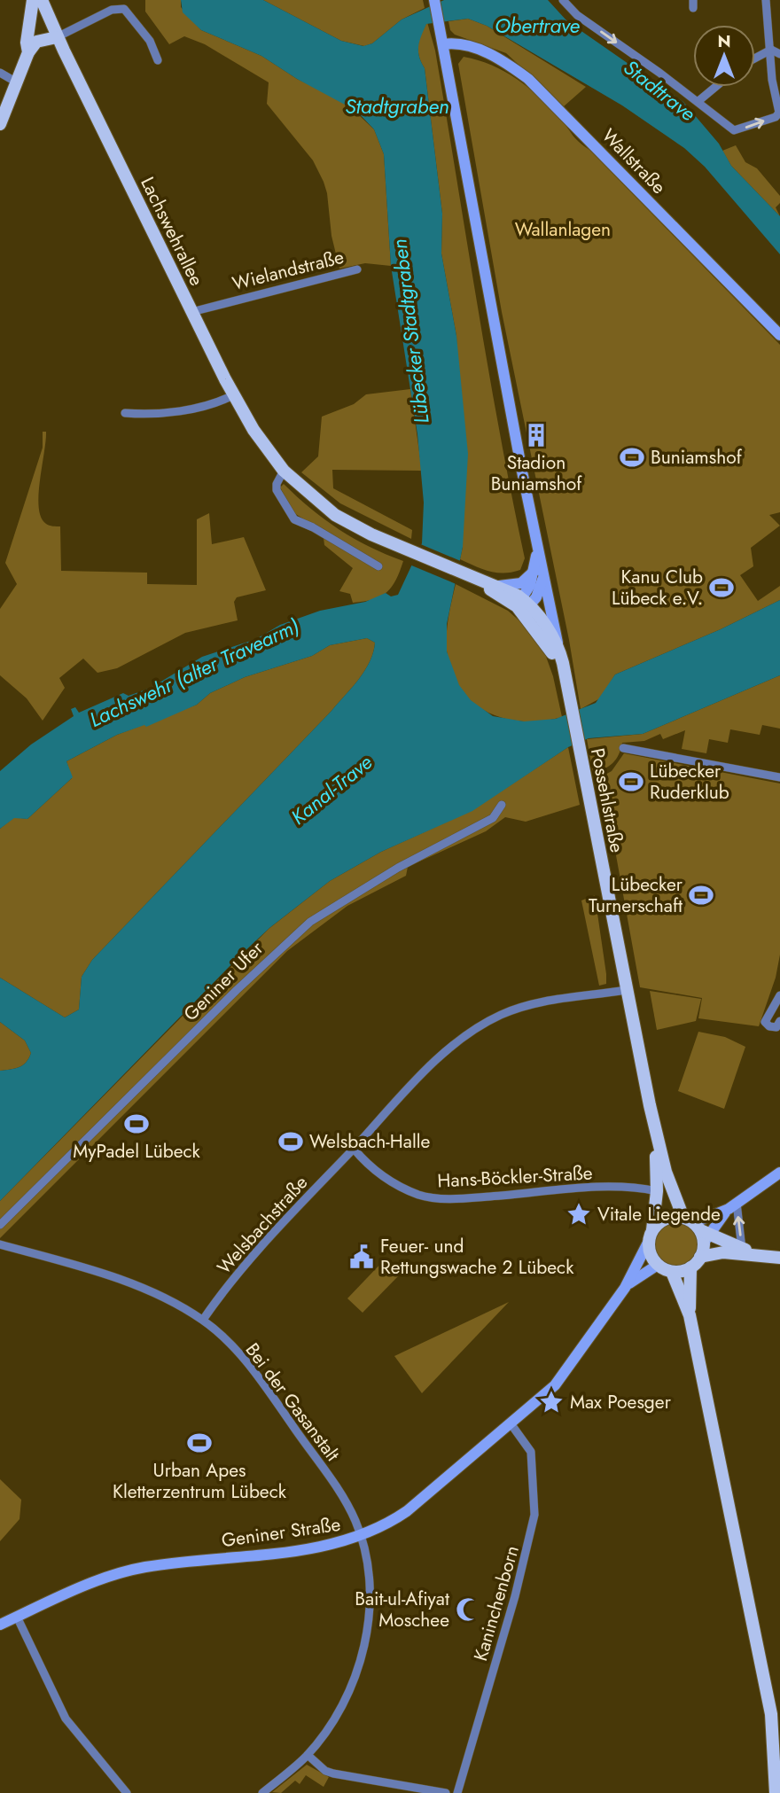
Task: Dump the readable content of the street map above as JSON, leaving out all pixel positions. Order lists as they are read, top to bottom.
{
  "streets": {
    "main road": [
      "Wallstraße",
      "Lachswehrallee",
      "Possehlstraße",
      "Geniner Straße"
    ],
    "street": [
      "Wielandstraße",
      "Geniner Ufer",
      "Hans-Böckler-Straße",
      "Welsbachstraße",
      "Bei der Gasanstalt",
      "Kaninchenborn"
    ]
  },
  "crossings": [
    ["Wallstraße", "Possehlstraße"],
    ["Lachswehrallee", "Wielandstraße"],
    ["Lachswehrallee", "Possehlstraße"],
    ["Possehlstraße", "Hans-Böckler-Straße"],
    ["Possehlstraße", "Welsbachstraße"],
    ["Possehlstraße", "Geniner Straße"],
    ["Hans-Böckler-Straße", "Welsbachstraße"],
    ["Welsbachstraße", "Bei der Gasanstalt"],
    ["Bei der Gasanstalt", "Geniner Straße"],
    ["Geniner Straße", "Kaninchenborn"]
  ],
  "water": [
    "Obertrave",
    "Stadttrave",
    "Stadtgraben",
    "Lübecker Stadtgraben",
    "Lachswehr (alter Travearm)",
    "Kanal-Trave"
  ],
  "parks": ["Wallanlagen"],
  "places": {
    "building": ["Stadion Buniamshof"],
    "sports": [
      "Buniamshof",
      "Kanu Club Lübeck e.V.",
      "Lübecker Ruderklub",
      "Lübecker Turnerschaft",
      "MyPadel Lübeck",
      "Welsbach-Halle",
      "Urban Apes Kletterzentrum Lübeck"
    ],
    "place": ["Vitale Liegende", "Max Poesger"],
    "public building": ["Feuer- und Rettungswache 2 Lübeck"],
    "mosque": ["Bait-ul-Afiyat Moschee"]
  },
  "north": "top"
}
